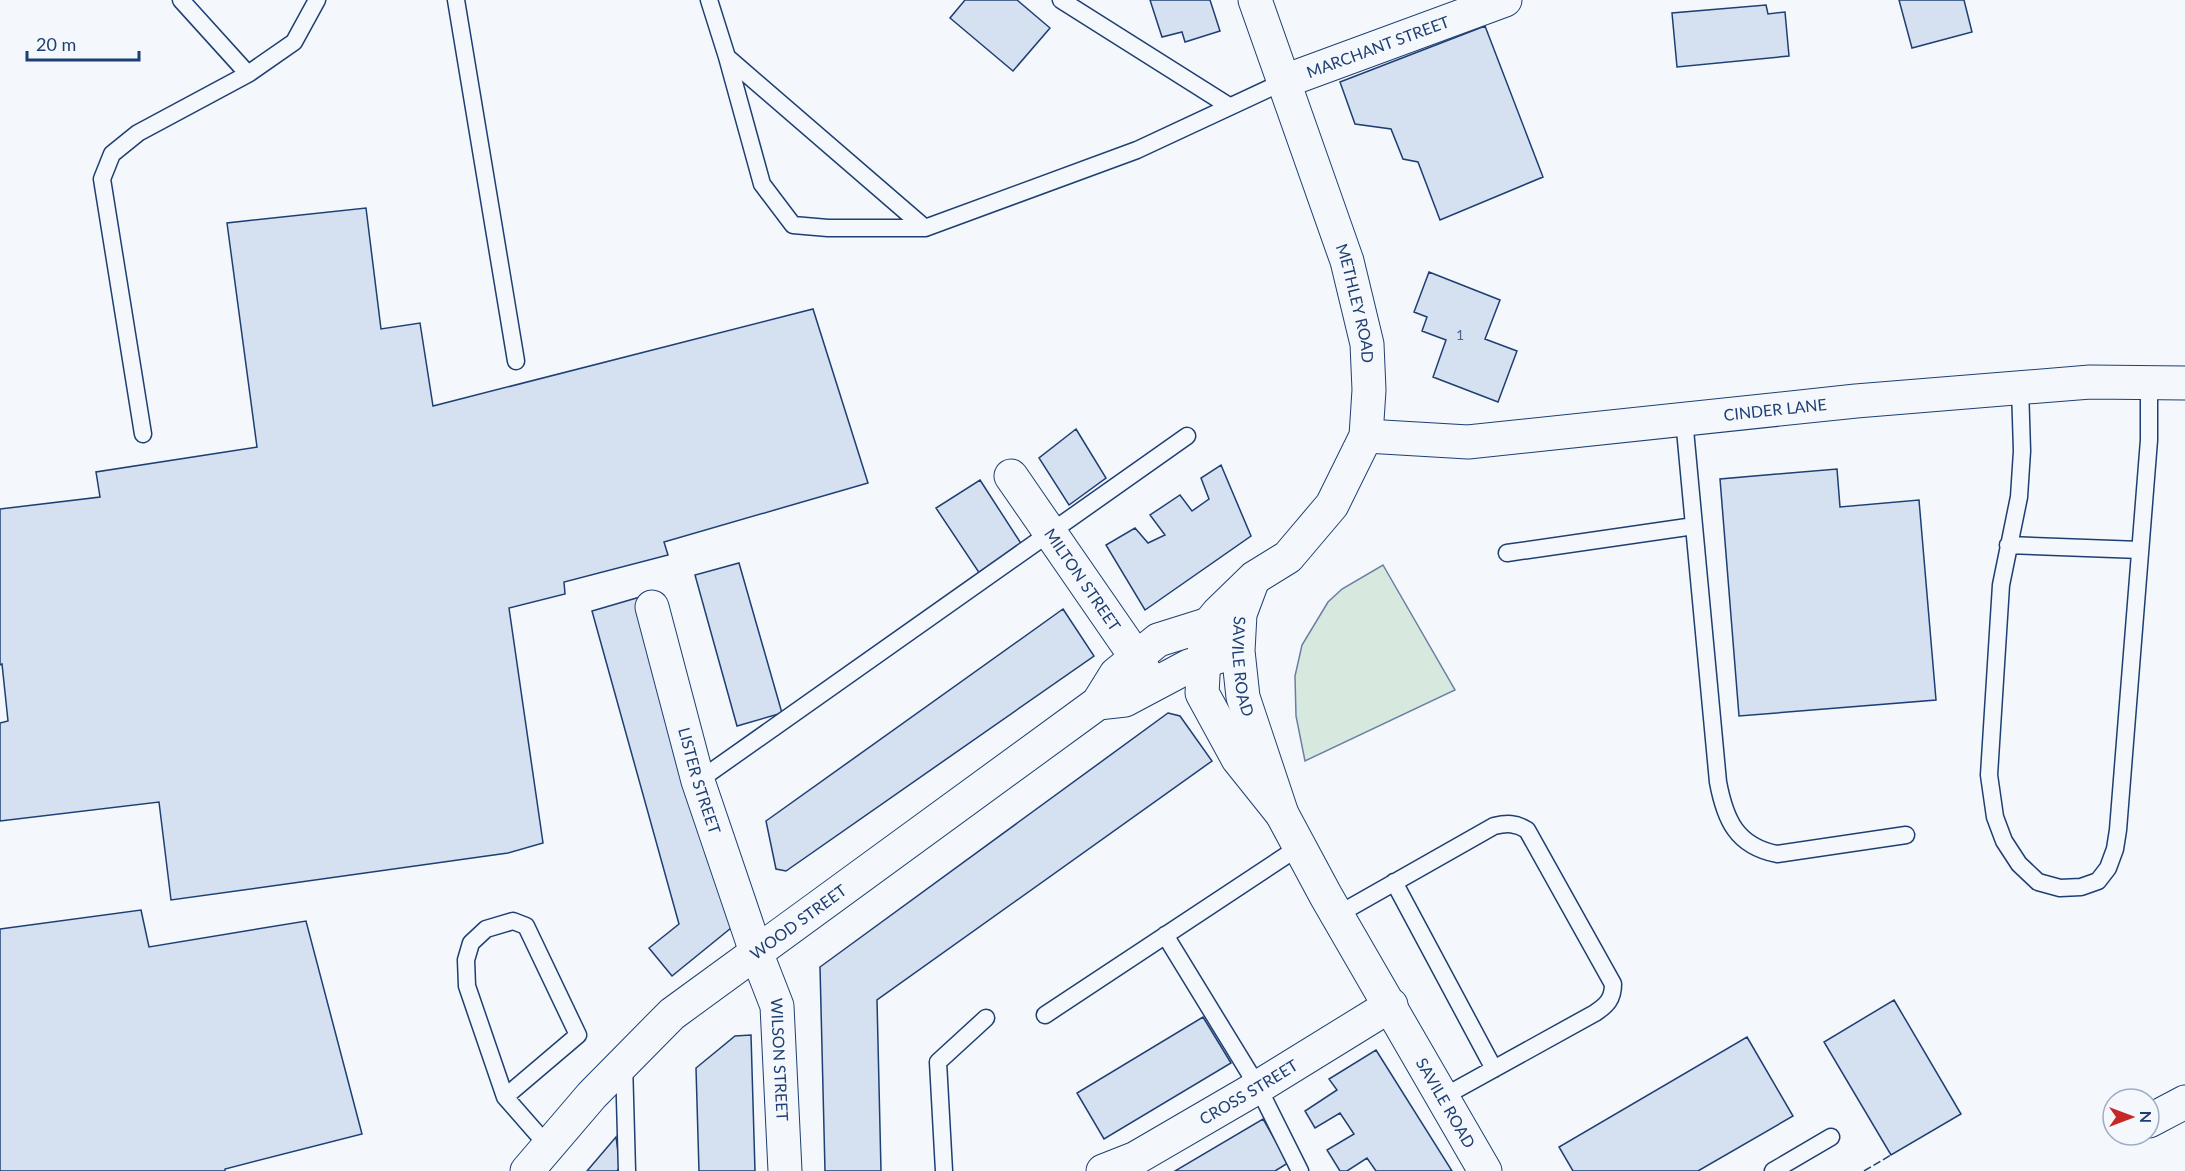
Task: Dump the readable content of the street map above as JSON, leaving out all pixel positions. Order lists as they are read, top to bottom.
{
  "streets": {
    "street": [
      "MARCHANT STREET",
      "METHLEY ROAD",
      "CINDER LANE",
      "MILTON STREET",
      "SAVILE ROAD",
      "LISTER STREET",
      "WOOD STREET",
      "WILSON STREET",
      "CROSS STREET"
    ]
  },
  "crossings": [
    ["MARCHANT STREET", "METHLEY ROAD"],
    ["METHLEY ROAD", "CINDER LANE"],
    ["METHLEY ROAD", "SAVILE ROAD"],
    ["MILTON STREET", "WOOD STREET"],
    ["SAVILE ROAD", "WOOD STREET"],
    ["SAVILE ROAD", "CROSS STREET"],
    ["LISTER STREET", "WOOD STREET"],
    ["LISTER STREET", "WILSON STREET"],
    ["WOOD STREET", "WILSON STREET"]
  ],
  "house_numbers": ["1"],
  "scale_bar": "20 m",
  "north": "right"
}
